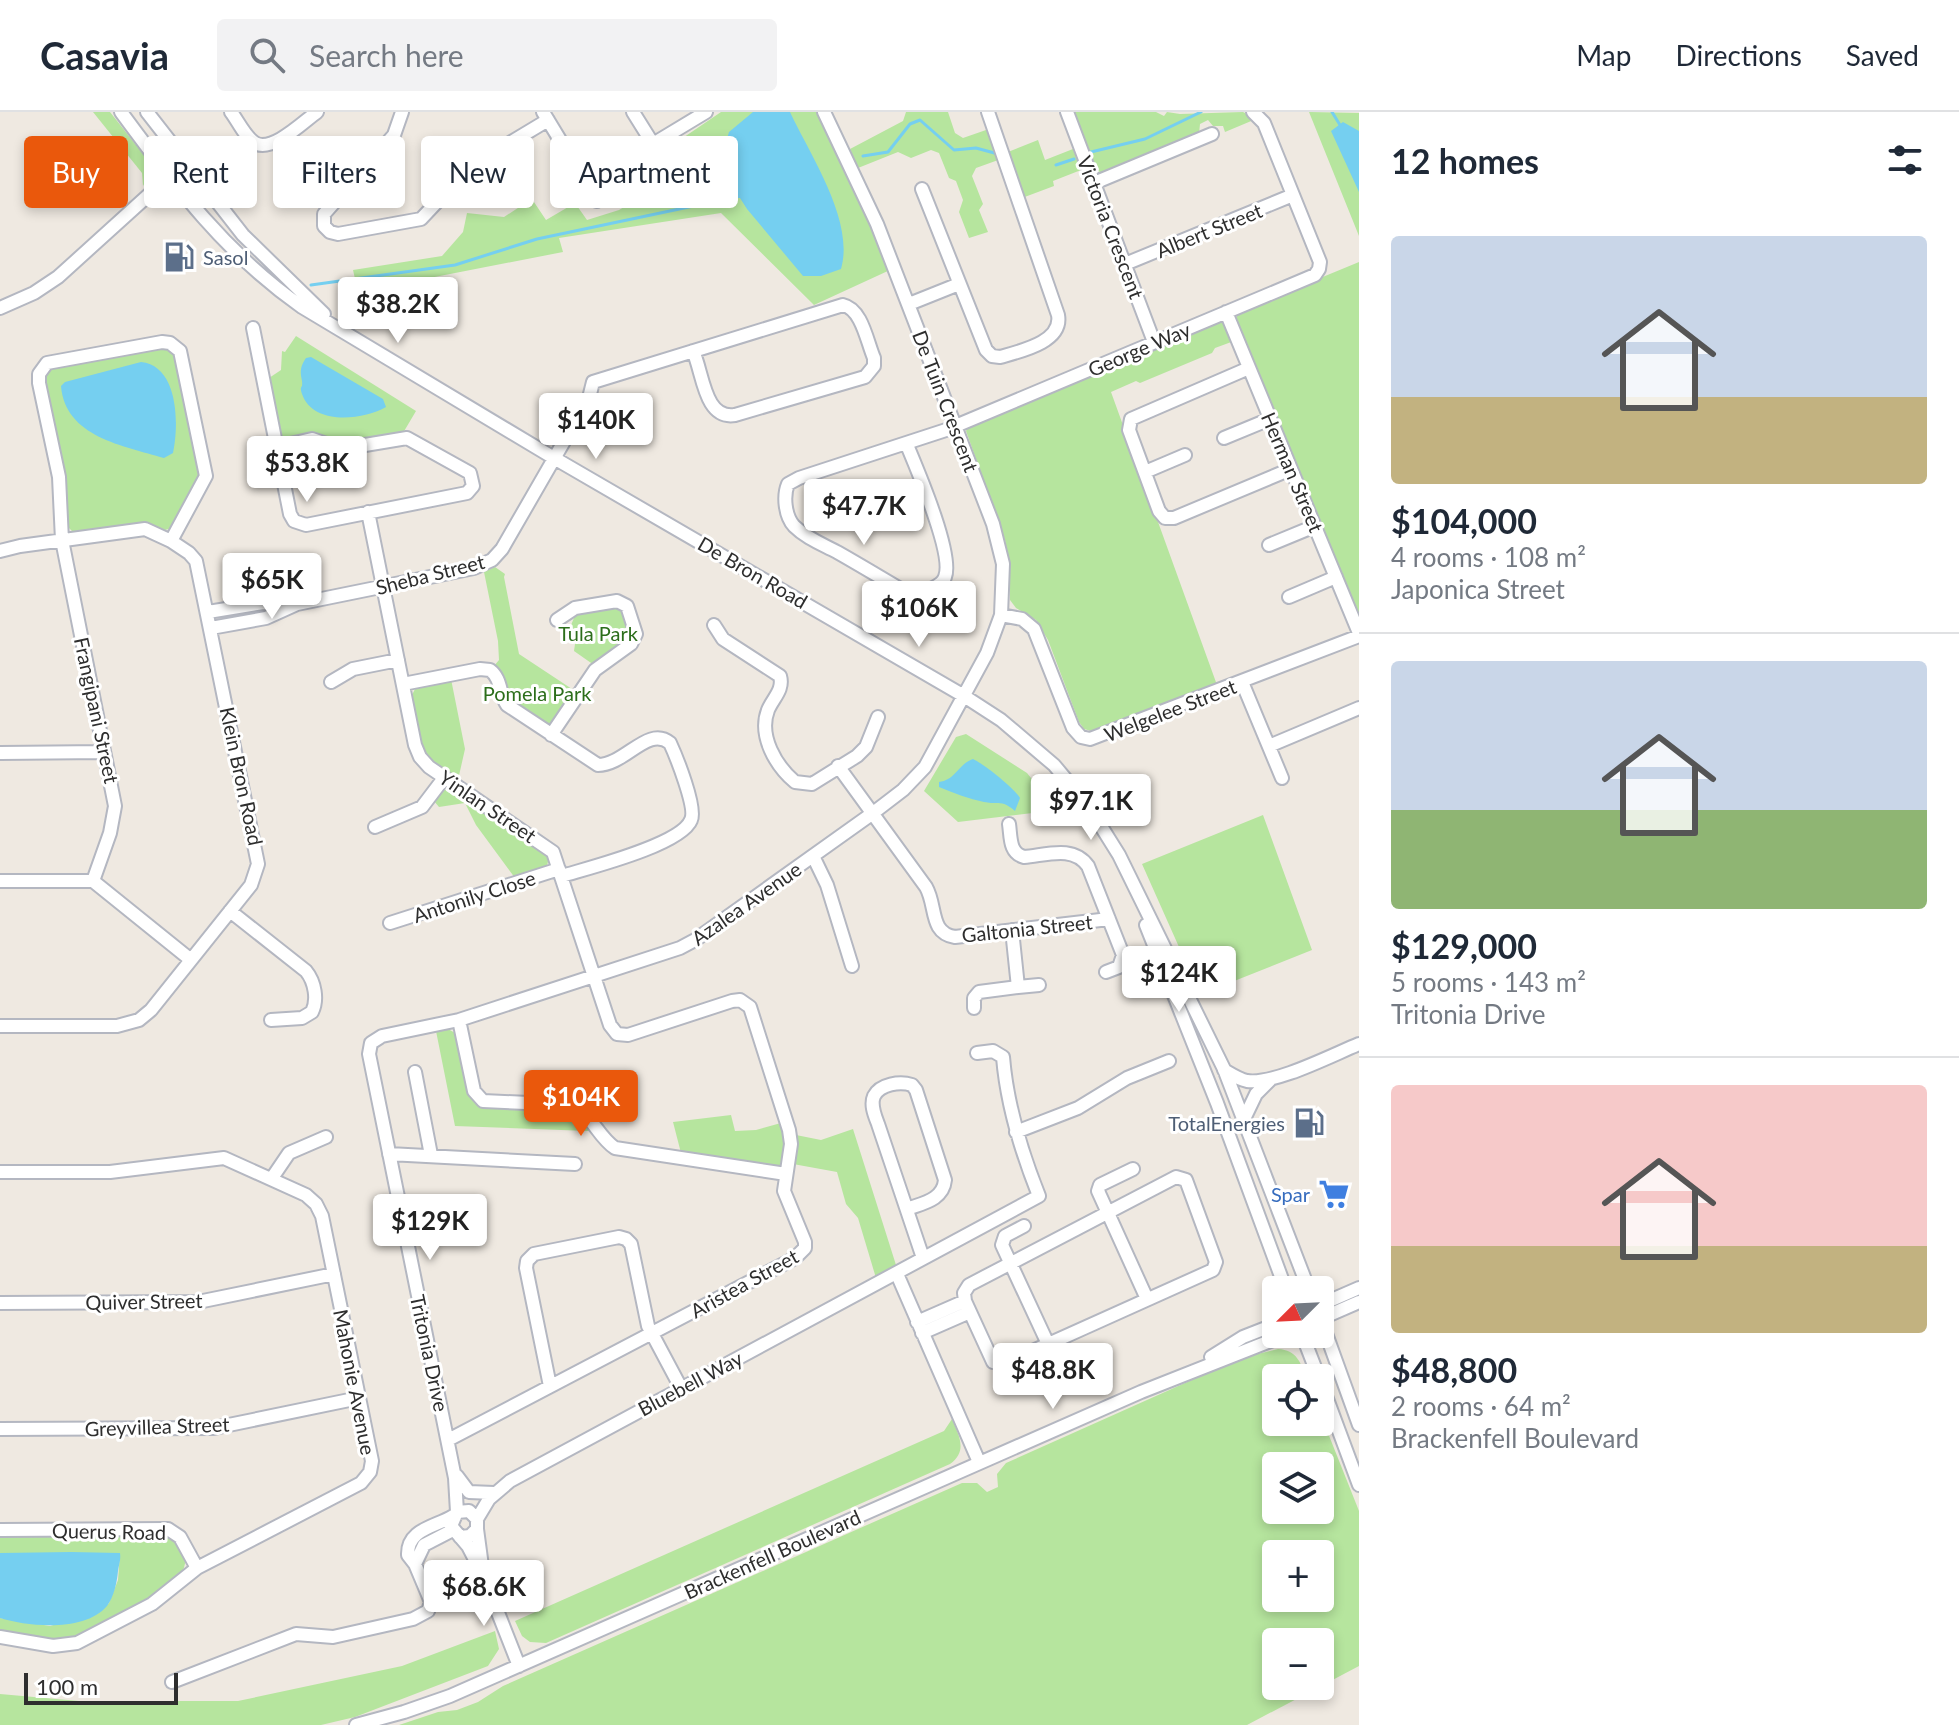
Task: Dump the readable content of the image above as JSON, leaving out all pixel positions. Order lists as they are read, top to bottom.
{
  "streets": {
    "street": [
      "Victoria Crescent",
      "Albert Street",
      "George Way",
      "De Tuin Crescent",
      "Herman Street",
      "De Bron Road",
      "Sheba Street",
      "Frangipani Street",
      "Welgelee Street",
      "Klein Bron Road",
      "Yinlan Street",
      "Antonily Close",
      "Azalea Avenue",
      "Galtonia Street",
      "Aristea Street",
      "Quiver Street",
      "Tritonia Drive",
      "Mahonie Avenue",
      "Bluebell Way",
      "Greyvillea Street",
      "Querus Road",
      "Brackenfell Boulevard"
    ]
  },
  "crossings": [
    ["Victoria Crescent", "Albert Street"],
    ["Victoria Crescent", "George Way"],
    ["Albert Street", "George Way"],
    ["George Way", "De Tuin Crescent"],
    ["George Way", "Herman Street"],
    ["De Tuin Crescent", "De Bron Road"],
    ["De Tuin Crescent", "Welgelee Street"],
    ["De Tuin Crescent", "Azalea Avenue"],
    ["Herman Street", "Welgelee Street"],
    ["De Bron Road", "Sheba Street"],
    ["De Bron Road", "Azalea Avenue"],
    ["Sheba Street", "Klein Bron Road"],
    ["Sheba Street", "Yinlan Street"],
    ["Frangipani Street", "Klein Bron Road"],
    ["Yinlan Street", "Antonily Close"],
    ["Yinlan Street", "Azalea Avenue"],
    ["Yinlan Street", "Aristea Street"],
    ["Azalea Avenue", "Galtonia Street"],
    ["Azalea Avenue", "Aristea Street"],
    ["Azalea Avenue", "Tritonia Drive"],
    ["Aristea Street", "Tritonia Drive"],
    ["Quiver Street", "Mahonie Avenue"],
    ["Mahonie Avenue", "Greyvillea Street"],
    ["Mahonie Avenue", "Querus Road"]
  ],
  "parks": ["Tula Park", "Pomela Park"],
  "places": {
    "fuel station": ["Sasol", "TotalEnergies"],
    "supermarket": ["Spar"]
  },
  "scale_bar": "100 m",
  "north": "bottom left",
  "page": {
    "header": "Casavia",
    "search": "Search here",
    "nav": ["Map", "Directions", "Saved"],
    "heading": "12 homes",
    "chip": [
      "Buy",
      "Rent",
      "Filters",
      "New",
      "Apartment"
    ],
    "list": [
      {
        "name": "$104,000",
        "note": "4 rooms · 108 m² · Japonica Street"
      },
      {
        "name": "$129,000",
        "note": "5 rooms · 143 m² · Tritonia Drive"
      },
      {
        "name": "$48,800",
        "note": "2 rooms · 64 m² · Brackenfell Boulevard"
      }
    ],
    "price": [
      "$38.2K",
      "$140K",
      "$53.8K",
      "$47.7K",
      "$65K",
      "$106K",
      "$97.1K",
      "$124K",
      "$104K",
      "$129K",
      "$48.8K",
      "$68.6K"
    ],
    "map_buttons": ["+", "−"],
    "scale": "100 m"
  }
}
